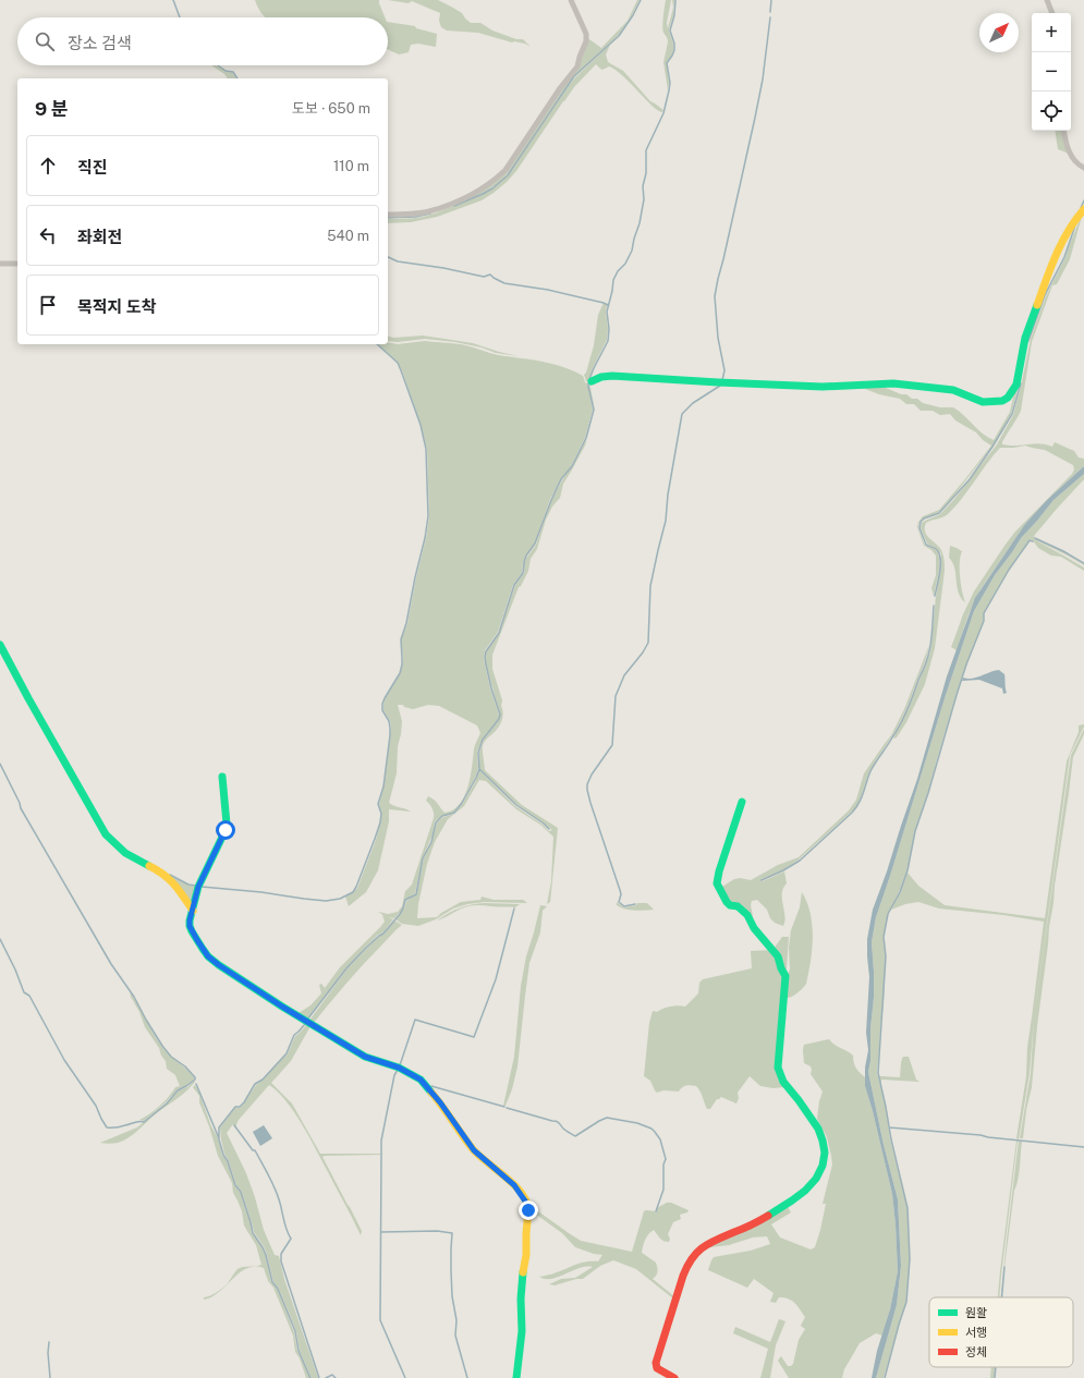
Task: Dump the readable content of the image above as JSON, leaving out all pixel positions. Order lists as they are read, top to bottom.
{
  "legend": ["원활", "서행", "정체"],
  "north": "top right",
  "page": {
    "map_buttons": ["+", "−"],
    "search": "장소 검색",
    "heading": ["9 분", "도보 · 650 m"],
    "list": [
      ["직진", "110 m"],
      ["좌회전", "540 m"],
      "목적지 도착"
    ]
  }
}
